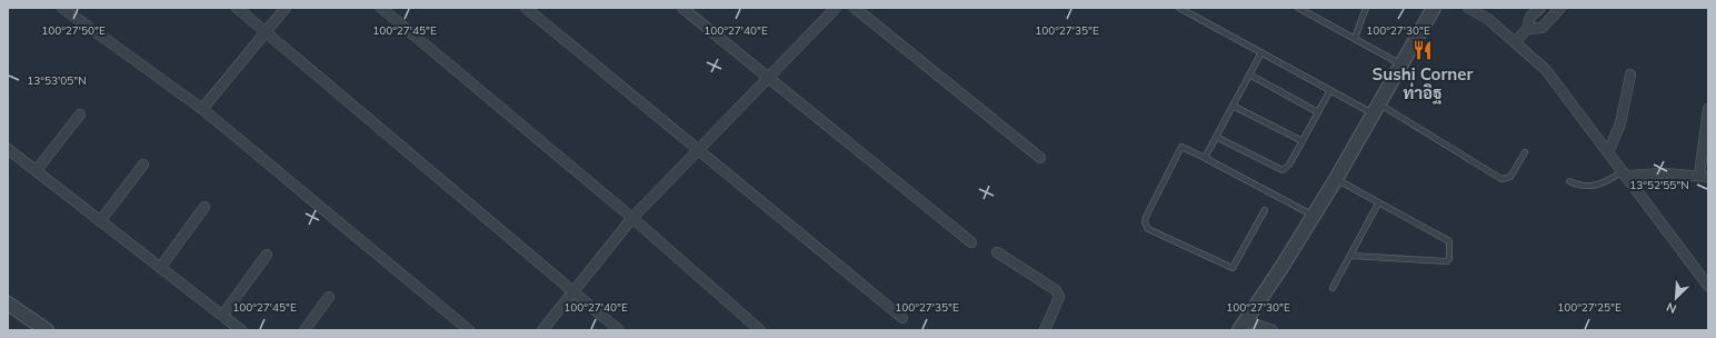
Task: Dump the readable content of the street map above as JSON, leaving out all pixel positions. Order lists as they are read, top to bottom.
{
  "places": {
    "restaurant": ["Sushi Corner ท่าอิฐ"]
  },
  "north": "bottom left",
  "coordinates": [
    "100°27'50\"E",
    "100°27'45\"E",
    "100°27'40\"E",
    "100°27'35\"E",
    "100°27'30\"E",
    "13°53'05\"N",
    "13°52'55\"N",
    "100°27'25\"E"
  ]
}
